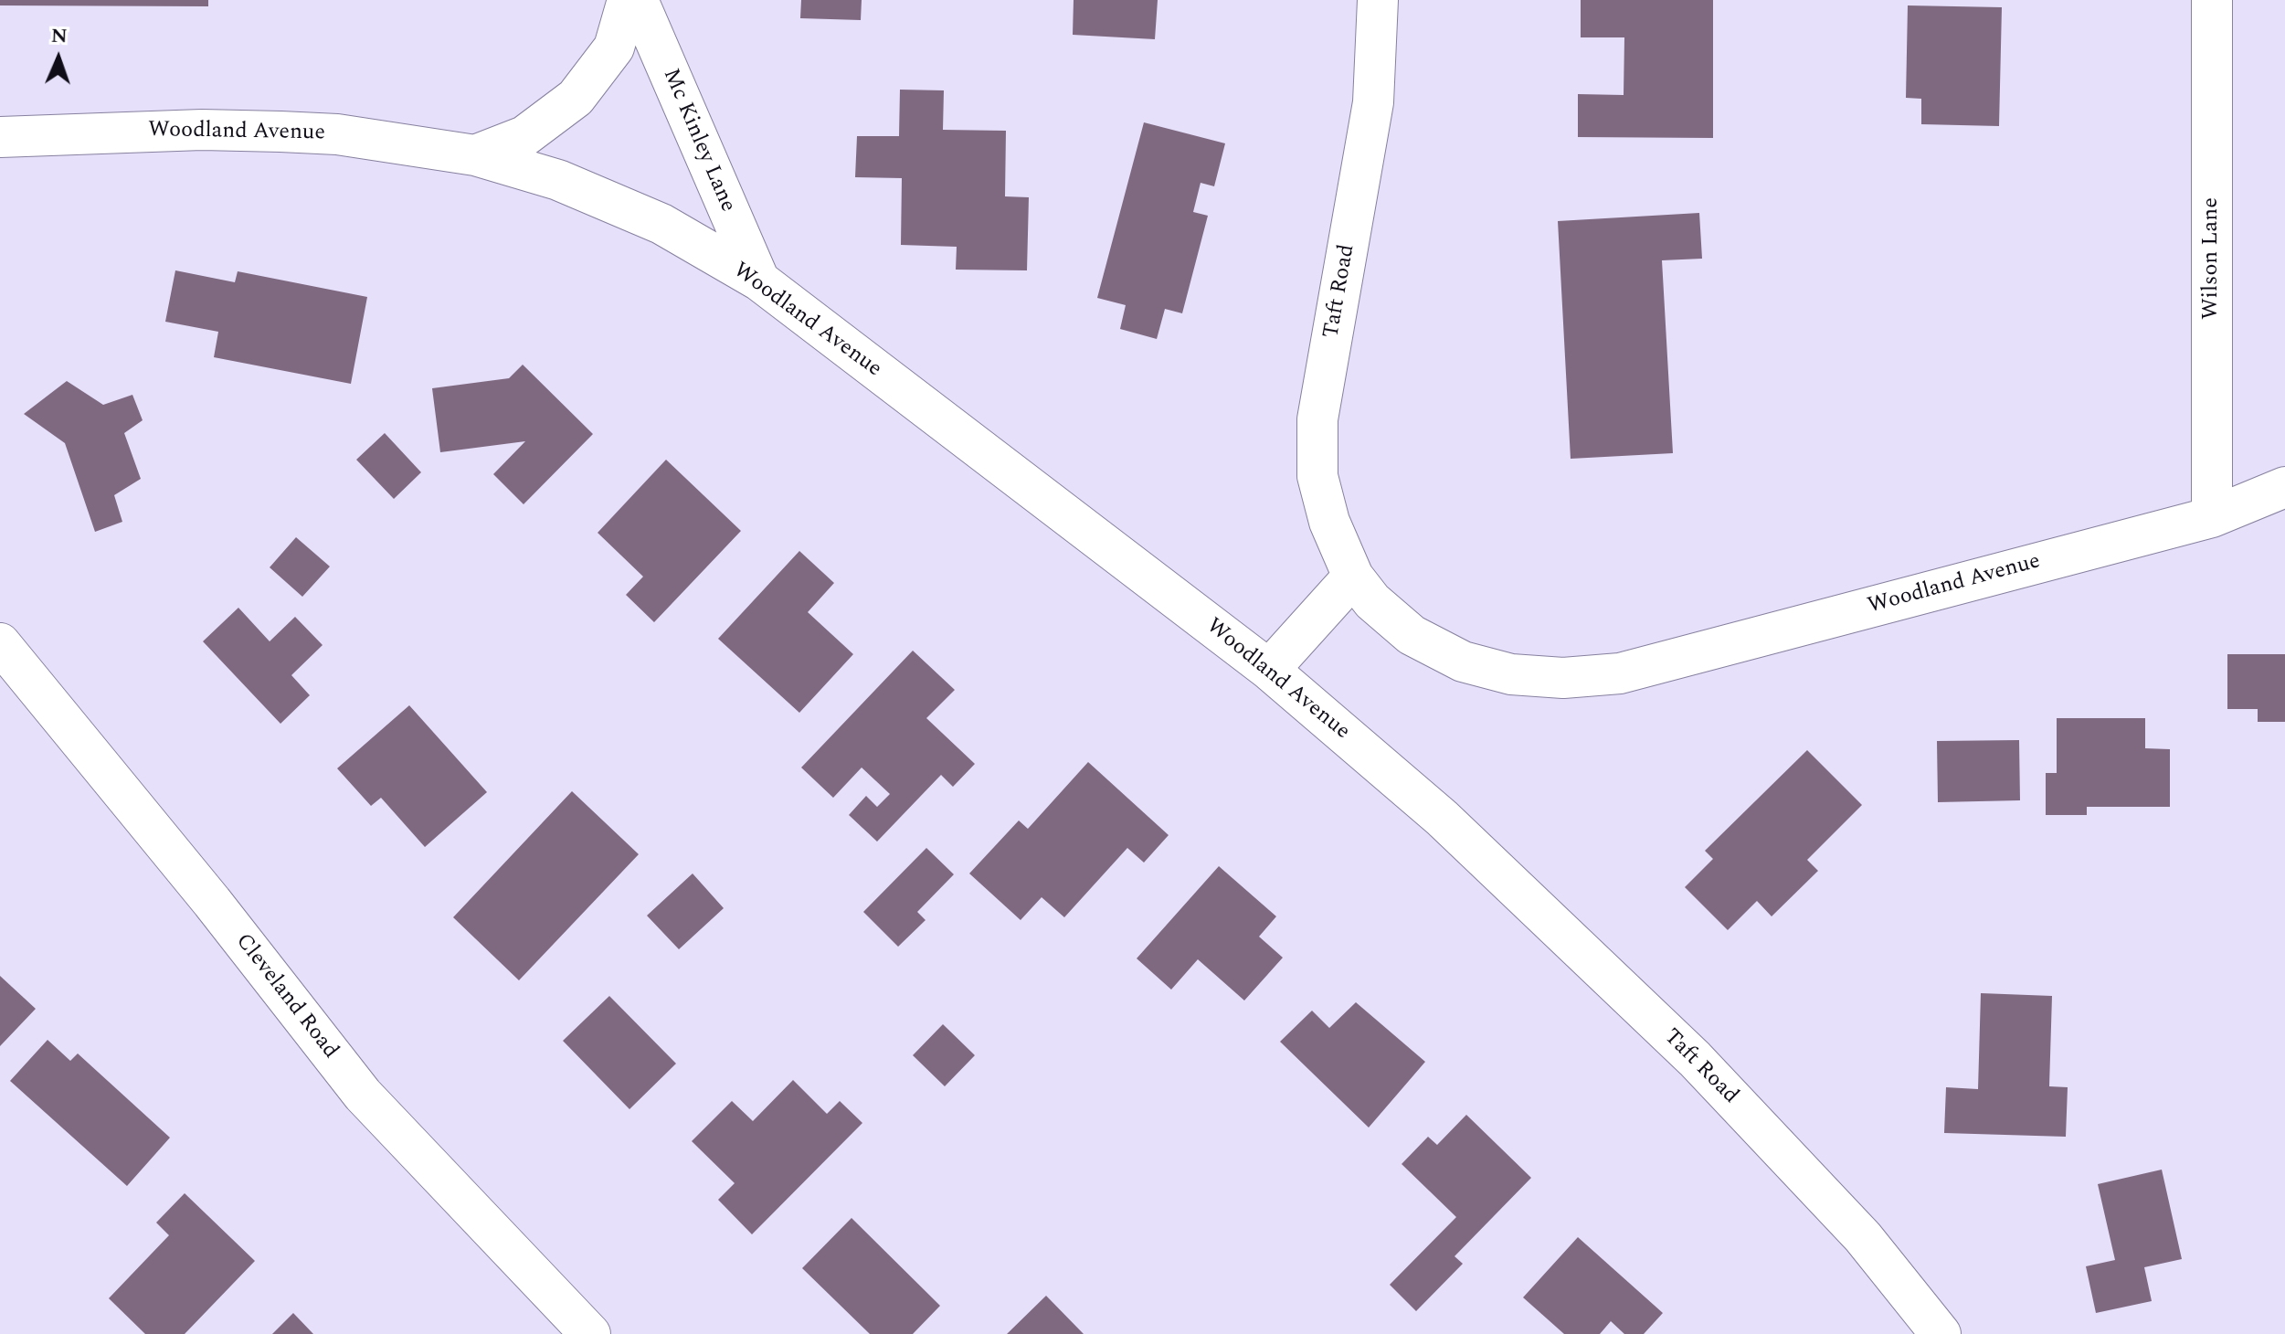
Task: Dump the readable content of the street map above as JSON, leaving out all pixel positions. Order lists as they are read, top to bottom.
{
  "streets": {
    "street": [
      "Woodland Avenue",
      "Mc Kinley Lane",
      "Wilson Lane",
      "Taft Road",
      "Cleveland Road"
    ]
  },
  "crossings": [
    ["Woodland Avenue", "Mc Kinley Lane"],
    ["Woodland Avenue", "Wilson Lane"],
    ["Woodland Avenue", "Taft Road"]
  ],
  "north": "top"
}
